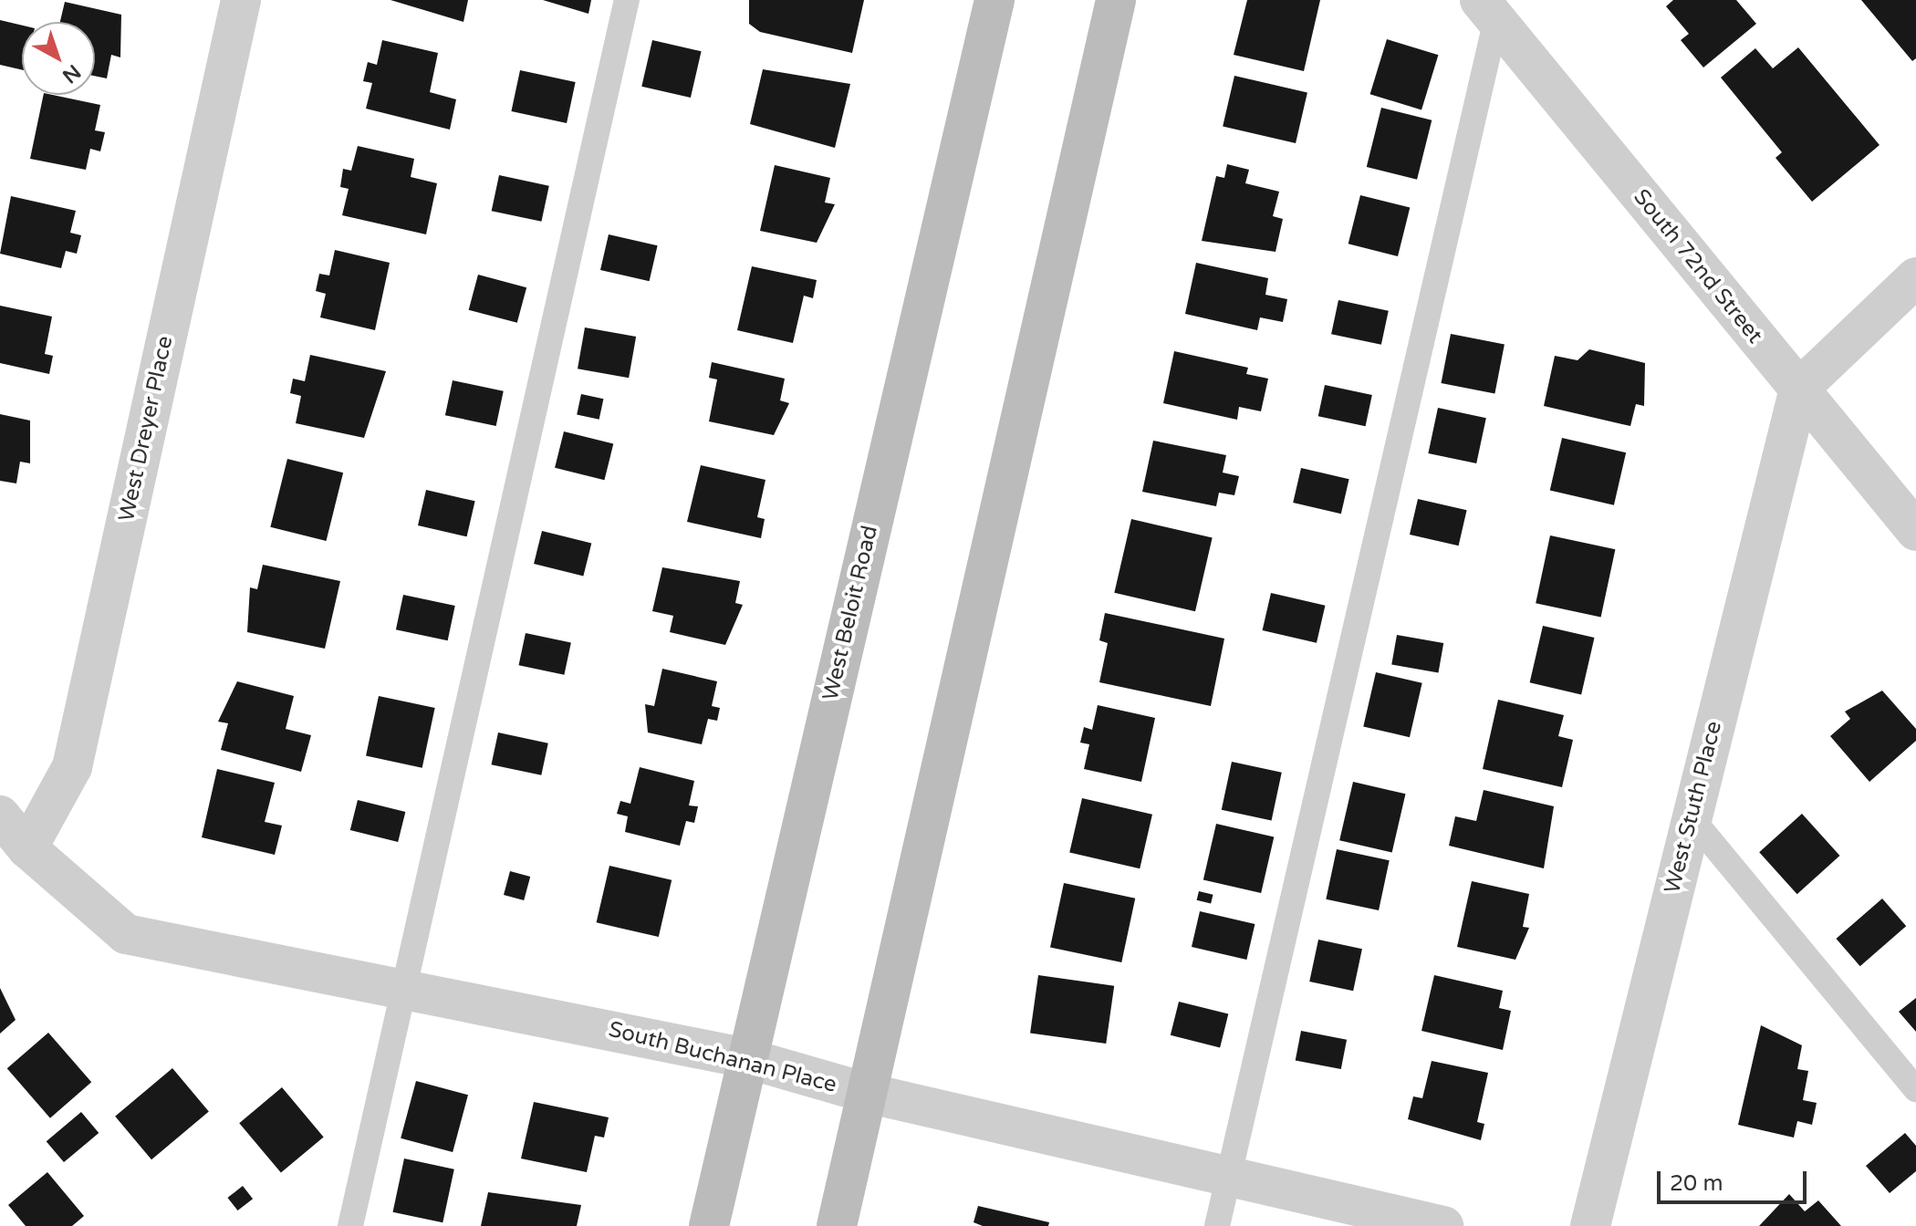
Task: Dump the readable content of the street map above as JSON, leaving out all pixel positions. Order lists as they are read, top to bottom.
{
  "streets": {
    "main road": ["West Beloit Road"],
    "street": [
      "South 72nd Street",
      "West Dreyer Place",
      "West Stuth Place",
      "South Buchanan Place"
    ]
  },
  "crossings": [
    ["South 72nd Street", "West Stuth Place"],
    ["West Dreyer Place", "South Buchanan Place"],
    ["West Beloit Road", "South Buchanan Place"]
  ],
  "scale_bar": "20 m",
  "north": "bottom right"
}
